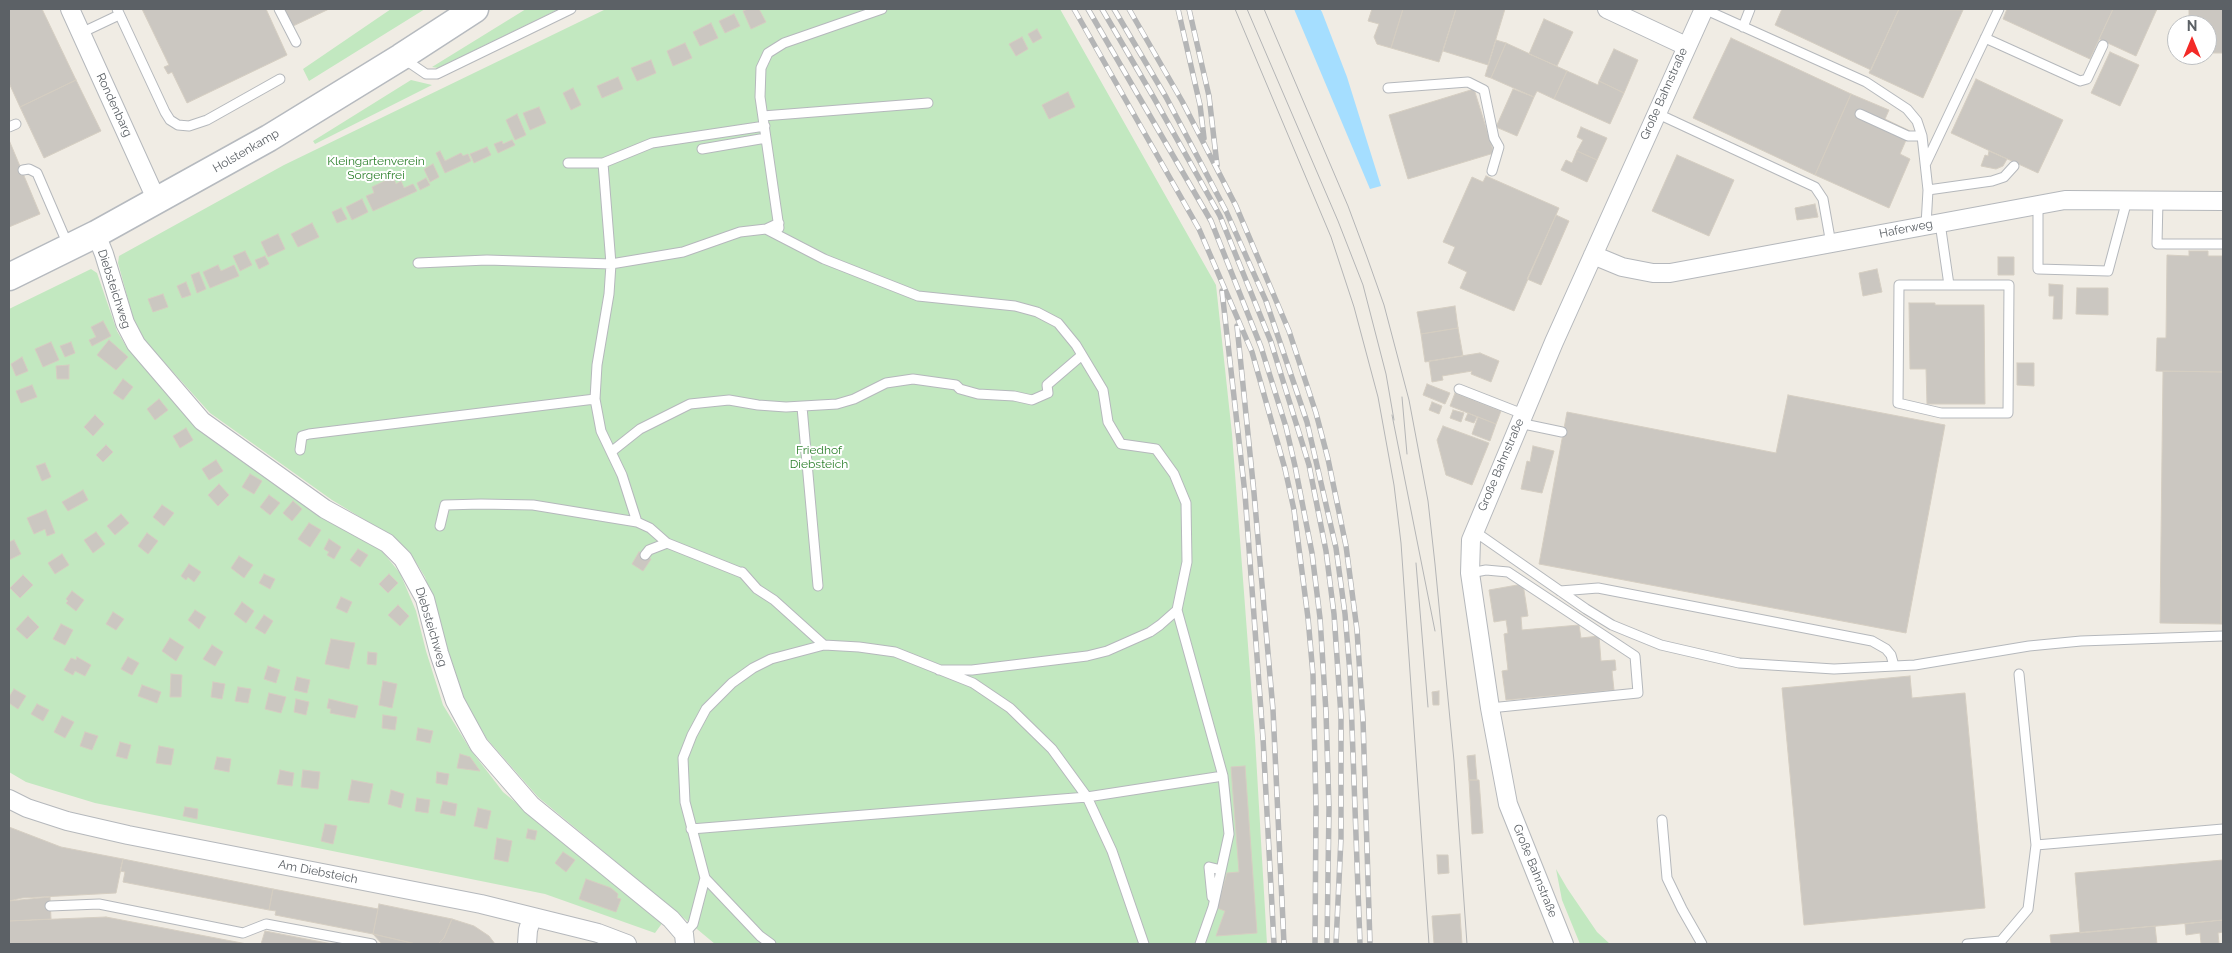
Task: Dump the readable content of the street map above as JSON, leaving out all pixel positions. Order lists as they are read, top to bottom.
{
  "streets": {
    "main road": ["Holstenkamp"],
    "street": [
      "Große Bahnstraße",
      "Rondenbarg",
      "Haferweg",
      "Diebsteichweg",
      "Am Diebsteich"
    ]
  },
  "crossings": [
    ["Große Bahnstraße", "Haferweg"],
    ["Rondenbarg", "Holstenkamp"],
    ["Holstenkamp", "Diebsteichweg"]
  ],
  "parks": ["Kleingartenverein Sorgenfrei", "Friedhof Diebsteich"],
  "north": "top"
}
